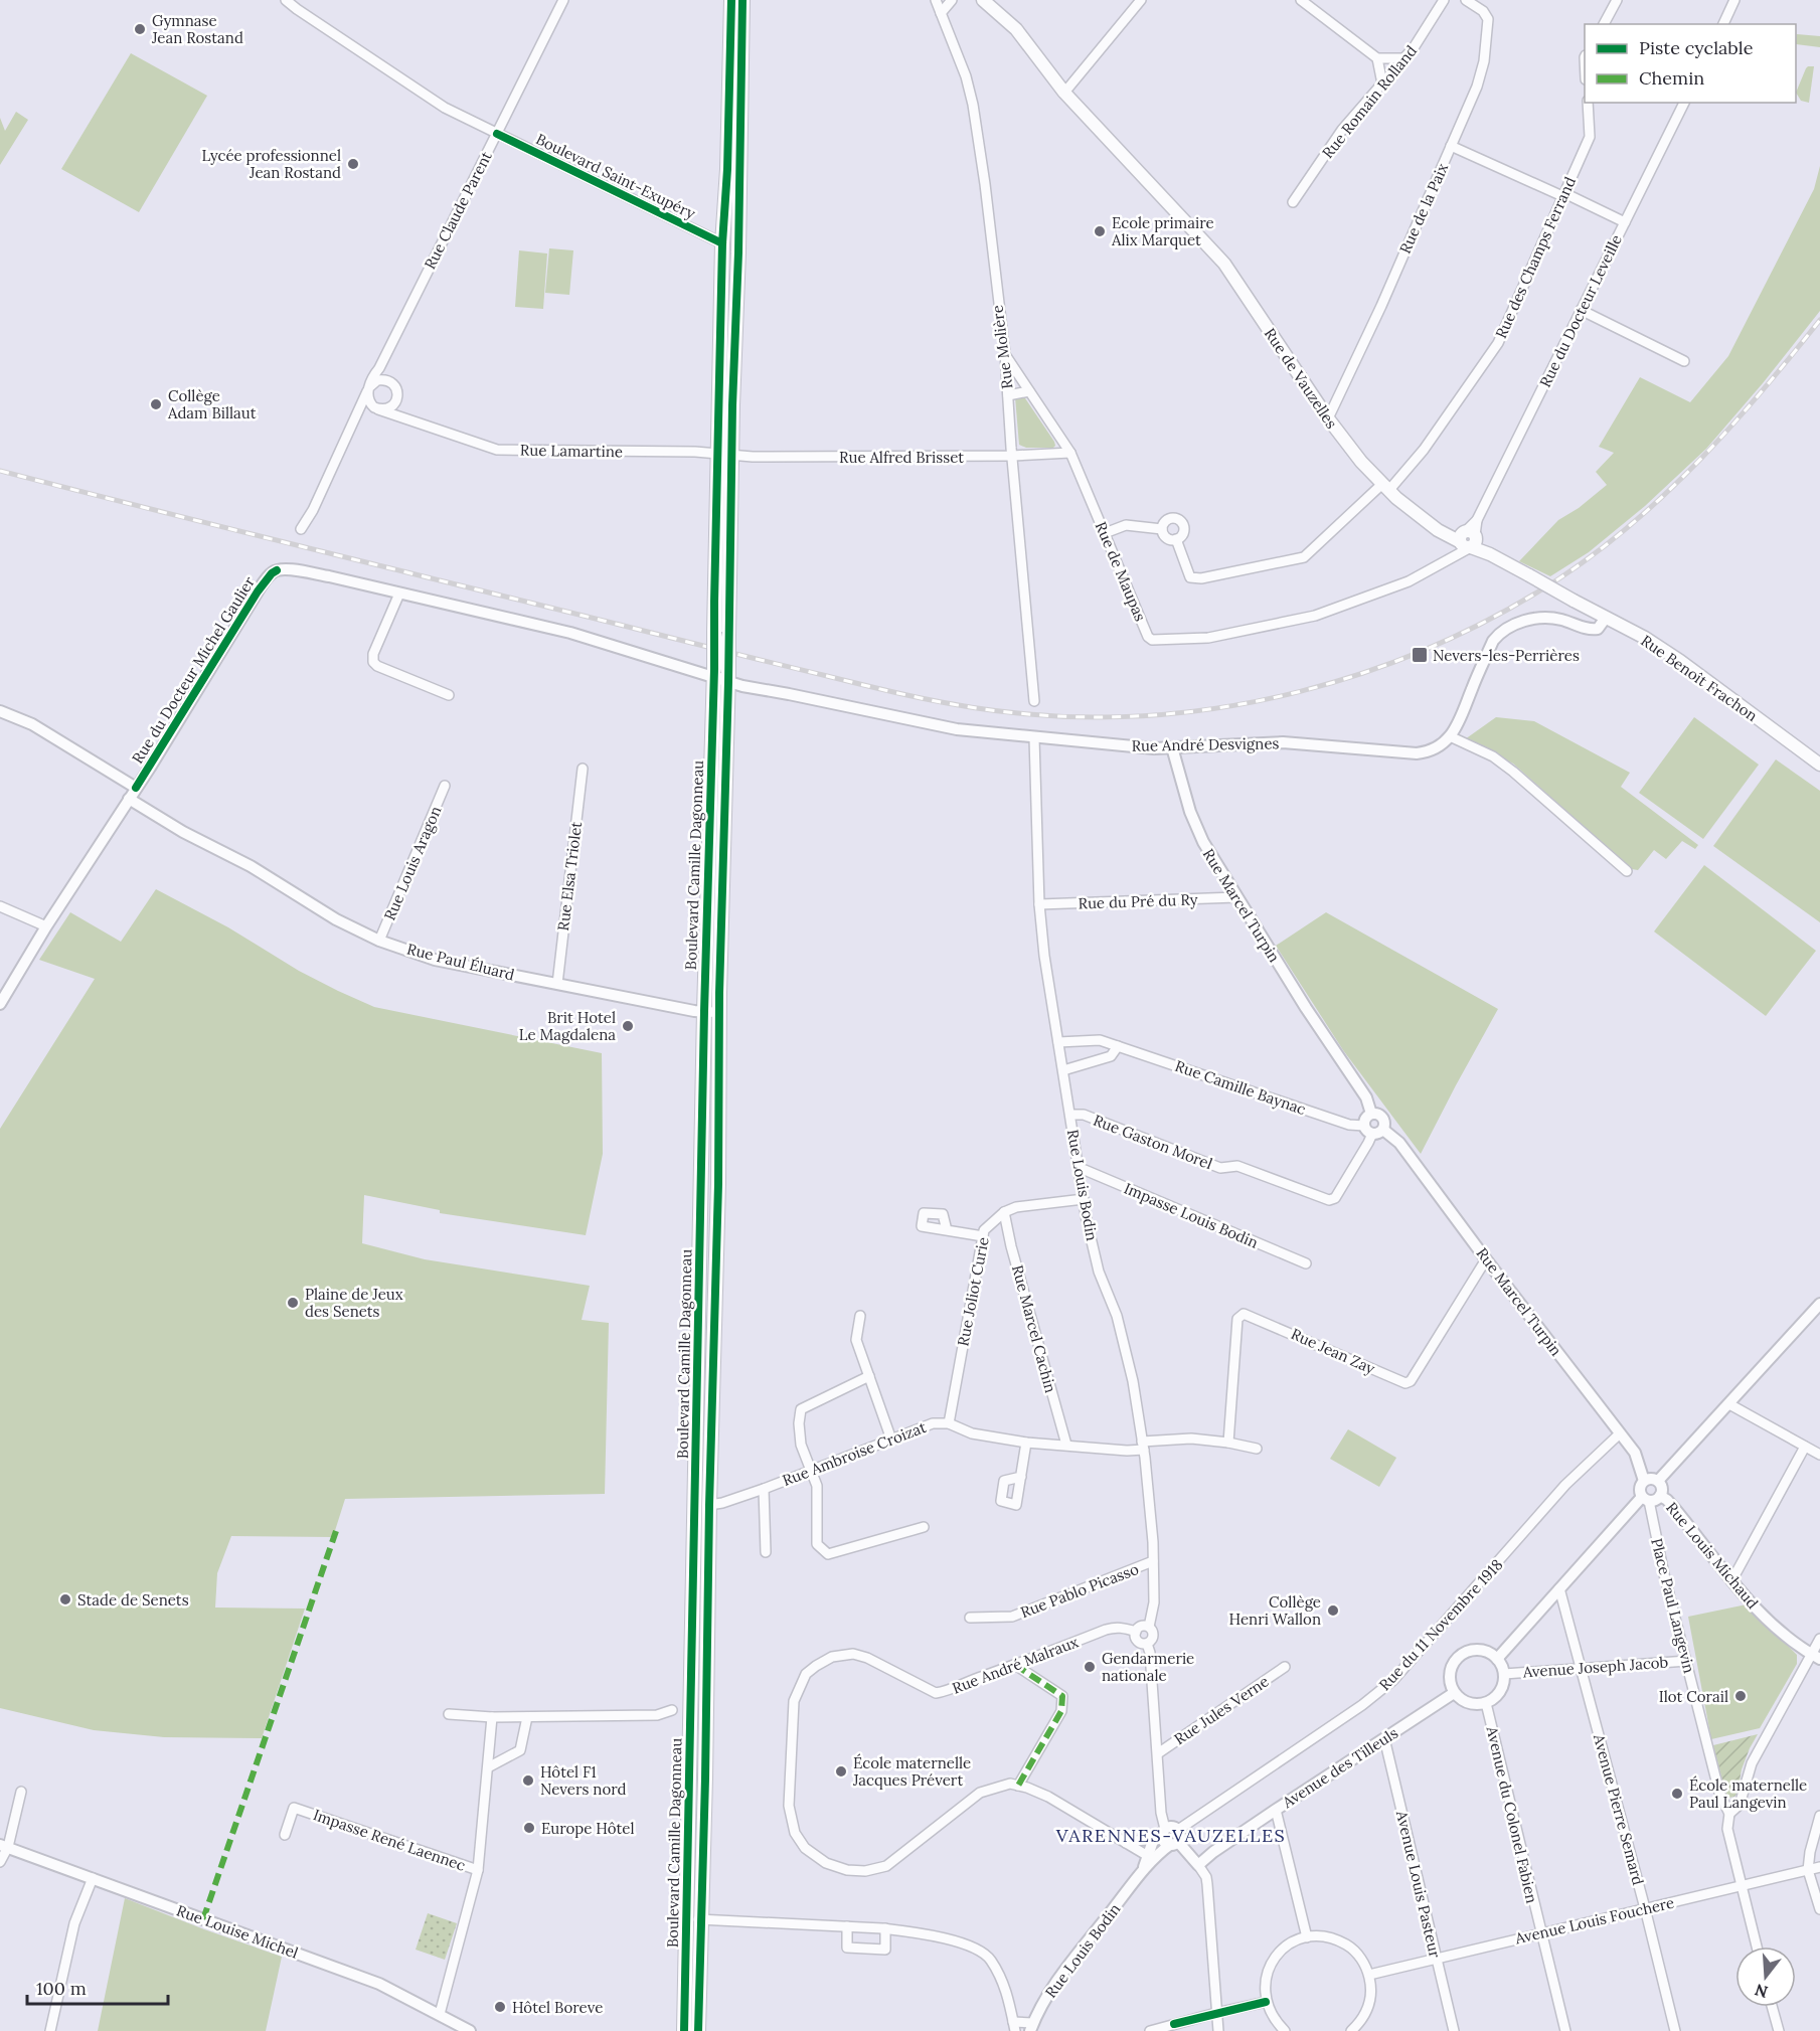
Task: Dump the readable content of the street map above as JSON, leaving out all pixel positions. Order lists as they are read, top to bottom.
{
  "streets": {
    "main road": ["Rue de Vauzelles", "Rue Benoît Frachon", "Boulevard Camille Dagonneau"],
    "street": [
      "Rue Romain Rolland",
      "Boulevard Saint-Exupéry",
      "Rue de la Paix",
      "Rue Claude Parent",
      "Rue des Champs Ferrand",
      "Rue du Docteur Leveille",
      "Rue Molière",
      "Rue Lamartine",
      "Rue Alfred Brisset",
      "Rue de Maupas",
      "Rue du Docteur Michel Gaulier",
      "Rue André Desvignes",
      "Rue Louis Aragon",
      "Rue Elsa Triolet",
      "Rue du Pré du Ry",
      "Rue Marcel Turpin",
      "Rue Paul Éluard",
      "Rue Camille Baynac",
      "Rue Gaston Morel",
      "Rue Louis Bodin",
      "Impasse Louis Bodin",
      "Rue Joliot Curie",
      "Rue Marcel Cachin",
      "Rue Jean Zay",
      "Rue Ambroise Croizat",
      "Rue Louis Michaud",
      "Rue Pablo Picasso",
      "Place Paul Langevin",
      "Rue du 11 Novembre 1918",
      "Rue André Malraux",
      "Avenue Joseph Jacob",
      "Rue Jules Verne",
      "Avenue des Tilleuls",
      "Avenue Pierre Semard",
      "Avenue du Colonel Fabien",
      "Impasse René Laennec",
      "Avenue Louis Pasteur",
      "Avenue Louis Fouchere",
      "Rue Louise Michel"
    ]
  },
  "crossings": [
    ["Boulevard Saint-Exupéry", "Rue Claude Parent"],
    ["Rue de la Paix", "Rue de Vauzelles"],
    ["Rue Claude Parent", "Rue Lamartine"],
    ["Rue des Champs Ferrand", "Rue de Vauzelles"],
    ["Rue du Docteur Leveille", "Rue de Vauzelles"],
    ["Rue du Docteur Leveille", "Rue de Maupas"],
    ["Rue du Docteur Leveille", "Rue Benoît Frachon"],
    ["Rue Molière", "Rue Alfred Brisset"],
    ["Rue Molière", "Rue de Maupas"],
    ["Rue de Vauzelles", "Rue de Maupas"],
    ["Rue de Vauzelles", "Rue Benoît Frachon"],
    ["Rue Lamartine", "Rue Alfred Brisset"],
    ["Rue Alfred Brisset", "Rue de Maupas"],
    ["Rue de Maupas", "Rue Benoît Frachon"],
    ["Rue du Docteur Michel Gaulier", "Rue André Desvignes"],
    ["Rue du Docteur Michel Gaulier", "Boulevard Camille Dagonneau"],
    ["Rue du Docteur Michel Gaulier", "Rue Paul Éluard"],
    ["Rue Benoît Frachon", "Rue André Desvignes"],
    ["Rue André Desvignes", "Boulevard Camille Dagonneau"],
    ["Rue André Desvignes", "Rue Marcel Turpin"],
    ["Rue André Desvignes", "Rue Louis Bodin"],
    ["Rue Louis Aragon", "Rue Paul Éluard"],
    ["Boulevard Camille Dagonneau", "Rue Paul Éluard"],
    ["Boulevard Camille Dagonneau", "Rue Ambroise Croizat"],
    ["Rue Elsa Triolet", "Rue Paul Éluard"],
    ["Rue du Pré du Ry", "Rue Marcel Turpin"],
    ["Rue du Pré du Ry", "Rue Louis Bodin"],
    ["Rue Marcel Turpin", "Rue Camille Baynac"],
    ["Rue Marcel Turpin", "Rue Gaston Morel"],
    ["Rue Marcel Turpin", "Rue Jean Zay"],
    ["Rue Marcel Turpin", "Rue Louis Michaud"],
    ["Rue Marcel Turpin", "Place Paul Langevin"],
    ["Rue Marcel Turpin", "Rue du 11 Novembre 1918"],
    ["Rue Camille Baynac", "Rue Gaston Morel"],
    ["Rue Camille Baynac", "Rue Louis Bodin"],
    ["Rue Gaston Morel", "Rue Louis Bodin"],
    ["Rue Louis Bodin", "Impasse Louis Bodin"],
    ["Rue Louis Bodin", "Rue Joliot Curie"],
    ["Rue Louis Bodin", "Rue Pablo Picasso"],
    ["Rue Louis Bodin", "Rue du 11 Novembre 1918"],
    ["Rue Louis Bodin", "Rue André Malraux"],
    ["Rue Louis Bodin", "Rue Jules Verne"],
    ["Rue Joliot Curie", "Rue Marcel Cachin"],
    ["Rue Joliot Curie", "Rue Ambroise Croizat"],
    ["Rue Louis Michaud", "Place Paul Langevin"],
    ["Place Paul Langevin", "Avenue Joseph Jacob"],
    ["Place Paul Langevin", "Avenue Louis Fouchere"],
    ["Avenue Joseph Jacob", "Avenue des Tilleuls"],
    ["Avenue Joseph Jacob", "Avenue Pierre Semard"],
    ["Avenue Joseph Jacob", "Avenue du Colonel Fabien"],
    ["Avenue des Tilleuls", "Avenue du Colonel Fabien"],
    ["Avenue des Tilleuls", "Avenue Louis Pasteur"],
    ["Avenue Pierre Semard", "Avenue Louis Fouchere"],
    ["Avenue du Colonel Fabien", "Avenue Louis Fouchere"],
    ["Avenue Louis Pasteur", "Avenue Louis Fouchere"]
  ],
  "districts": ["VARENNES-VAUZELLES"],
  "places": {
    "other": [
      "Gymnase Jean Rostand",
      "Lycée professionnel Jean Rostand",
      "Ecole primaire Alix Marquet",
      "Collège Adam Billaut",
      "Brit Hotel Le Magdalena",
      "Plaine de Jeux des Senets",
      "Stade de Senets",
      "Collège Henri Wallon",
      "Gendarmerie nationale",
      "Ilot Corail",
      "École maternelle Jacques Prévert",
      "Hôtel F1 Nevers nord",
      "École maternelle Paul Langevin",
      "Europe Hôtel",
      "Hôtel Boreve"
    ],
    "transit": ["Nevers-les-Perrières"]
  },
  "legend": ["Piste cyclable", "Chemin"],
  "scale_bar": "100 m",
  "north": "bottom"
}
